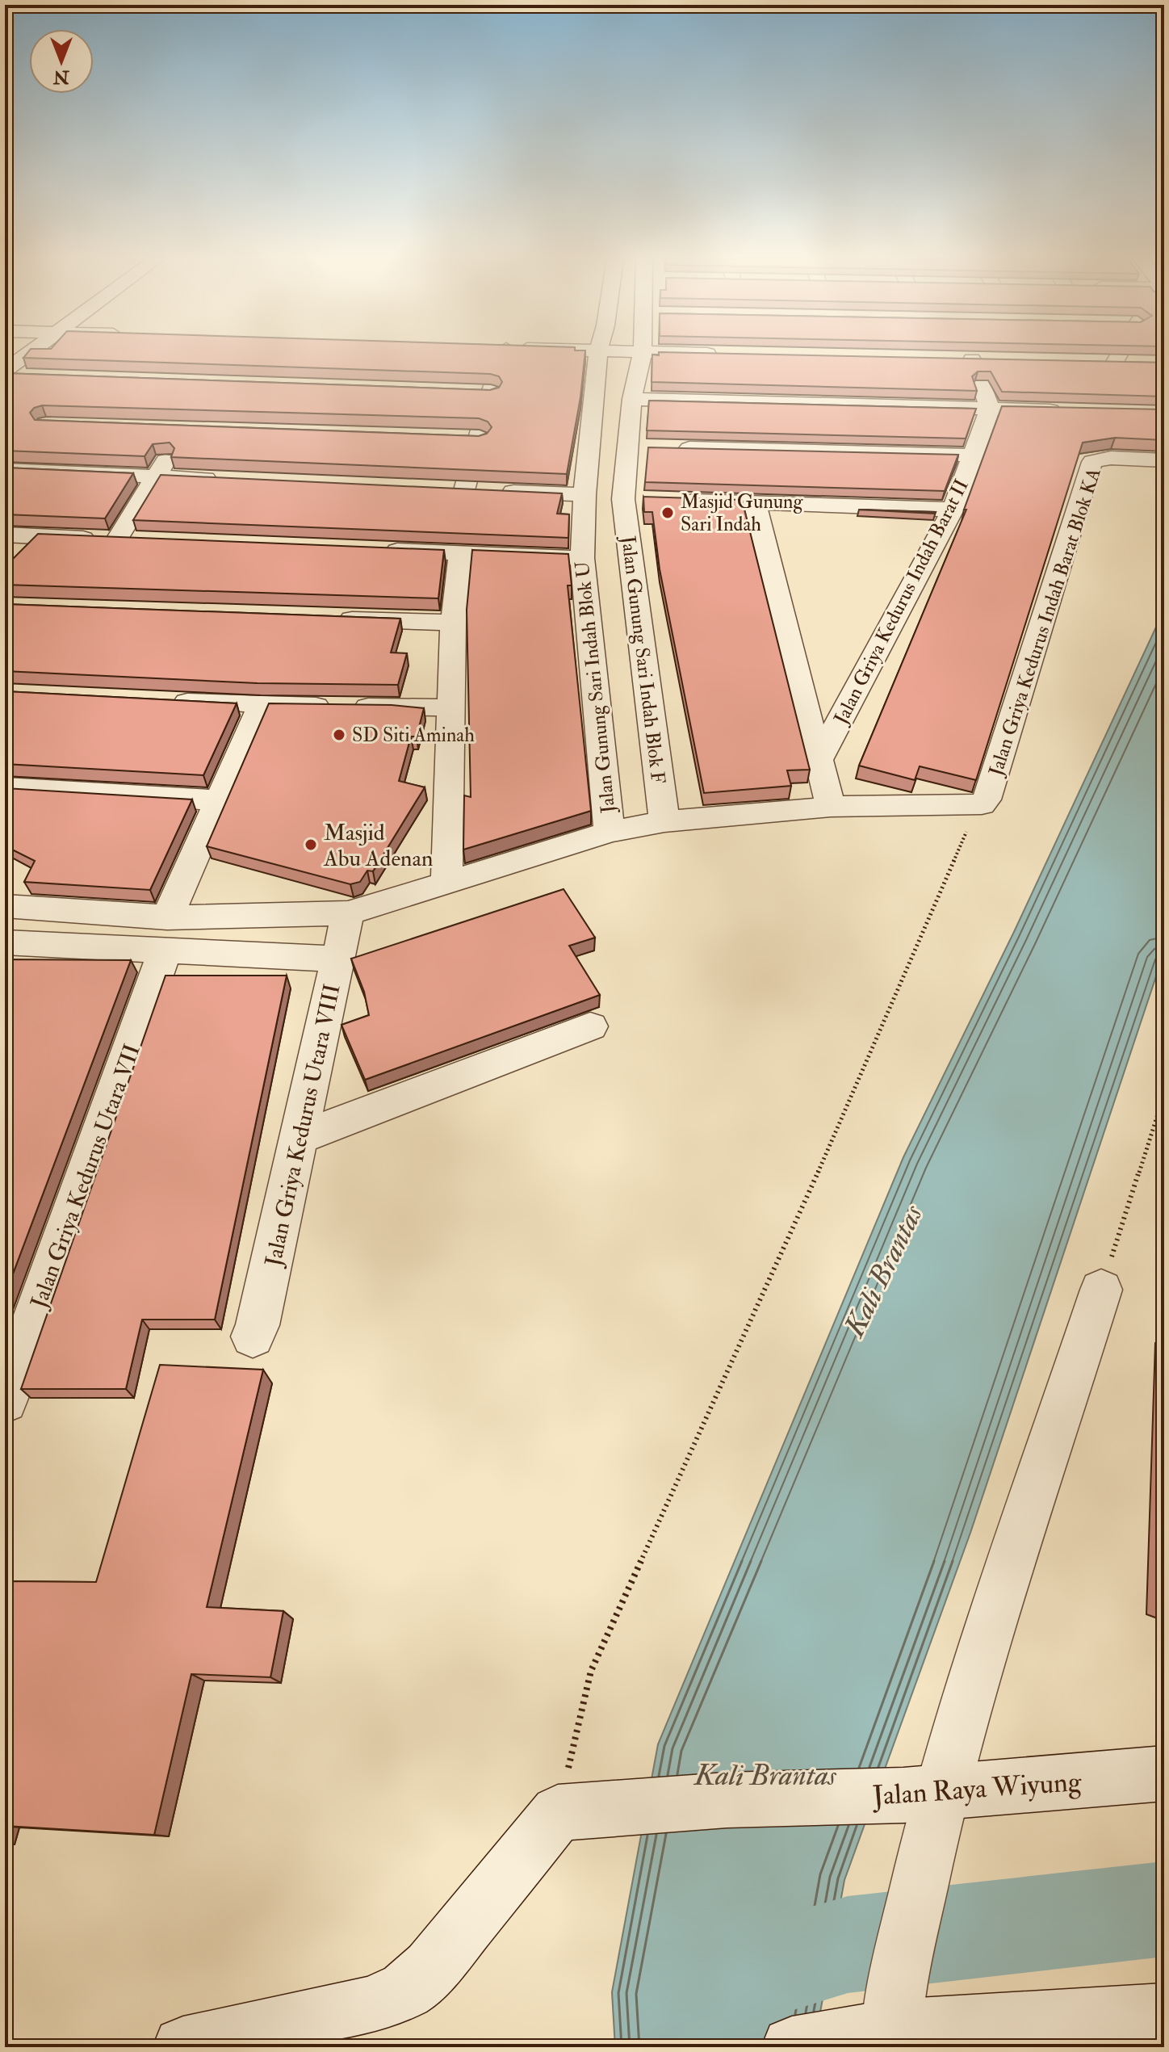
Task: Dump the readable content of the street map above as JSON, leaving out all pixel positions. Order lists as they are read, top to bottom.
{
  "streets": {
    "street": [
      "Jalan Griya Kedurus Indah Barat II",
      "Jalan Griya Kedurus Indah Barat Blok KA",
      "Jalan Gunung Sari Indah Blok F",
      "Jalan Gunung Sari Indah Blok U",
      "Jalan Griya Kedurus Utara VIII",
      "Jalan Griya Kedurus Utara VII",
      "Jalan Raya Wiyung"
    ]
  },
  "water": ["Kali Brantas"],
  "places": ["Masjid Gunung Sari Indah", "SD Siti Aminah", "Masjid Abu Adenan"],
  "north": "bottom"
}
